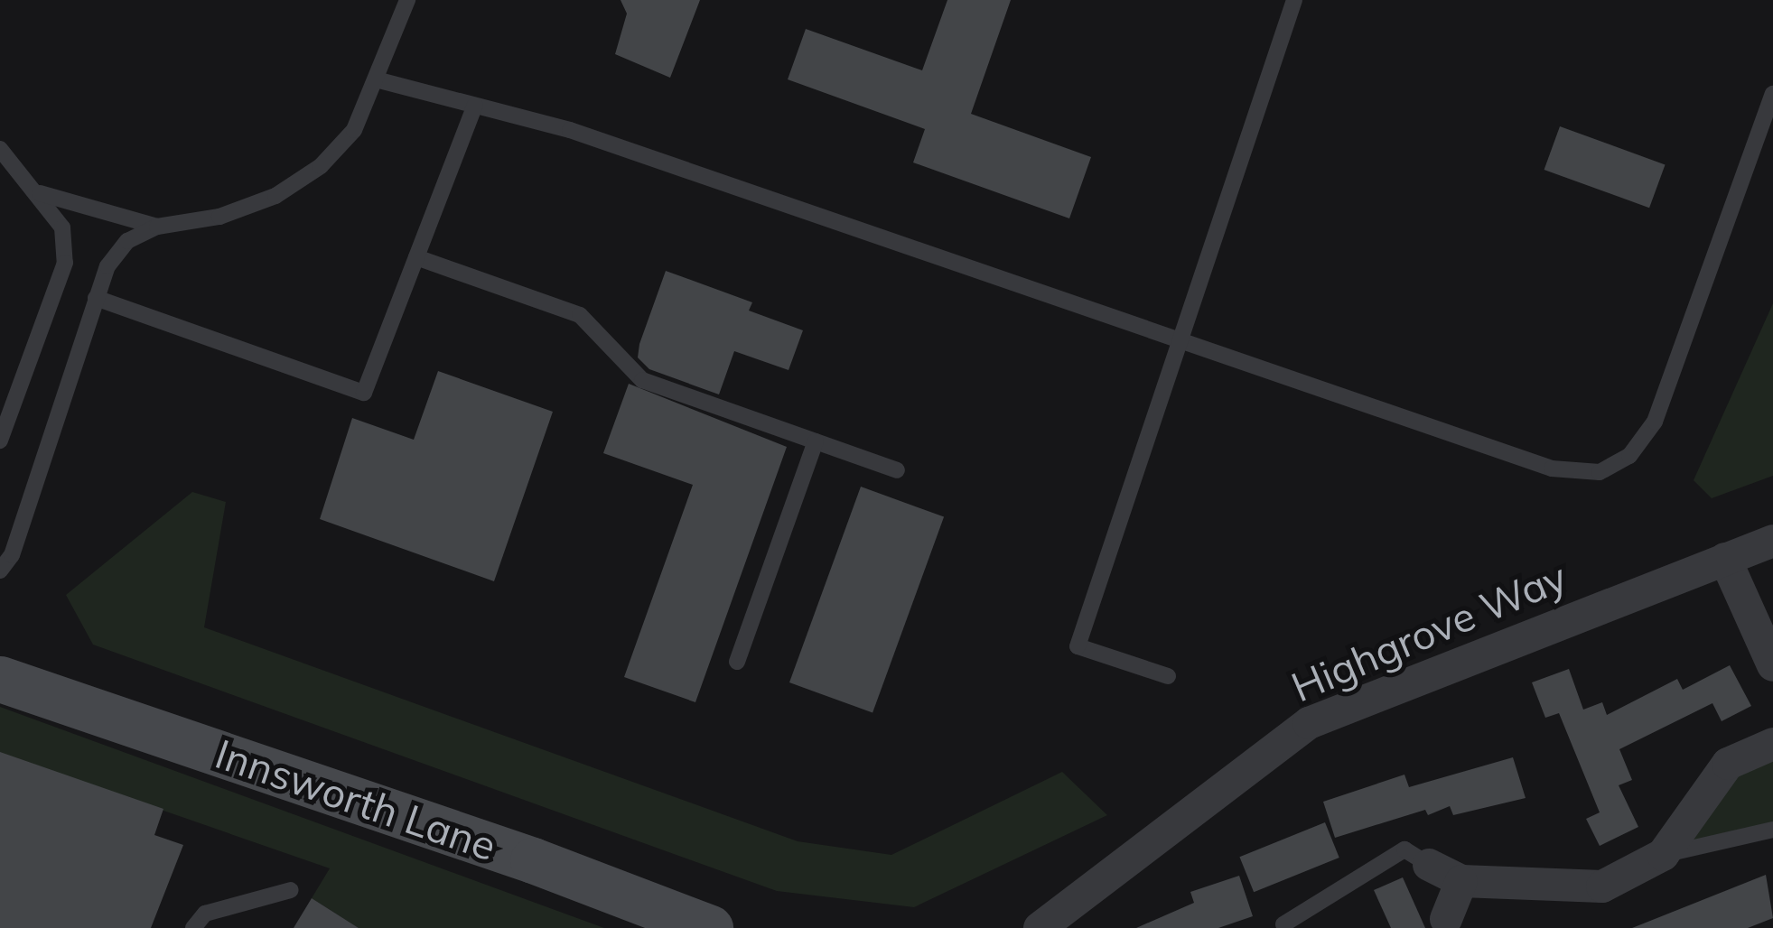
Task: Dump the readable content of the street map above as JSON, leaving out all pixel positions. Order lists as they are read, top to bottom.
{
  "streets": {
    "street": ["Highgrove Way", "Innsworth Lane"]
  }
}
